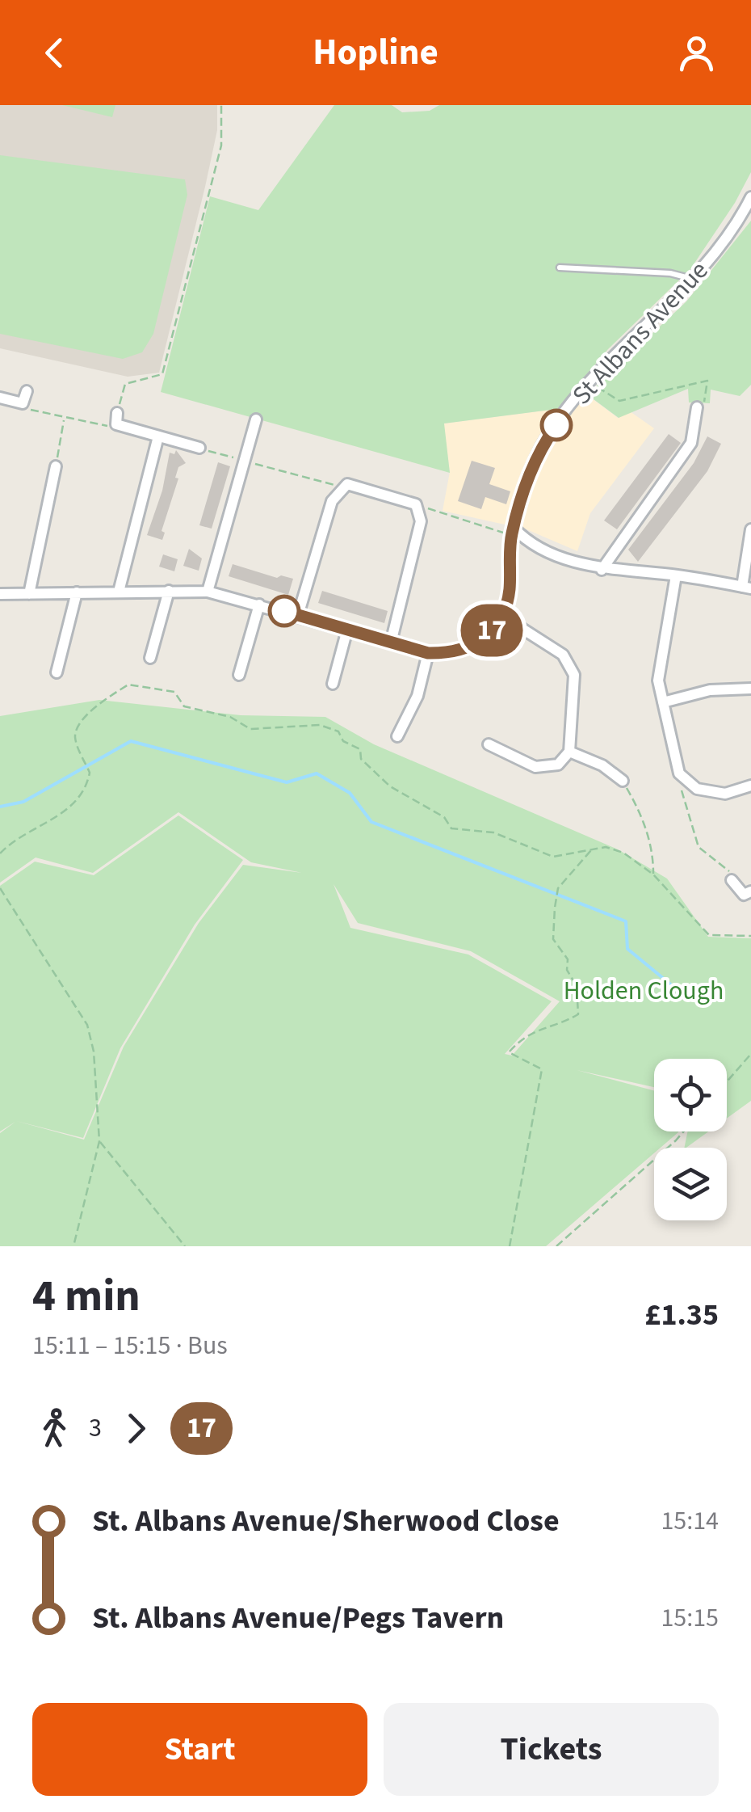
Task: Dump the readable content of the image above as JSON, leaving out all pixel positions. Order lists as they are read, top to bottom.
{
  "streets": {
    "street": ["St Albans Avenue"]
  },
  "parks": ["Holden Clough"],
  "lines": ["bus line 17"],
  "page": {
    "header": "Hopline",
    "on_map": "17",
    "heading": ["4 min", "15:11 – 15:15 · Bus", "£1.35"],
    "legs": ["3", "17"],
    "list": [
      {
        "name": "St. Albans Avenue/Sherwood Close",
        "value": "15:14"
      },
      {
        "name": "St. Albans Avenue/Pegs Tavern",
        "value": "15:15"
      }
    ],
    "buttons": ["Start", "Tickets"]
  }
}
